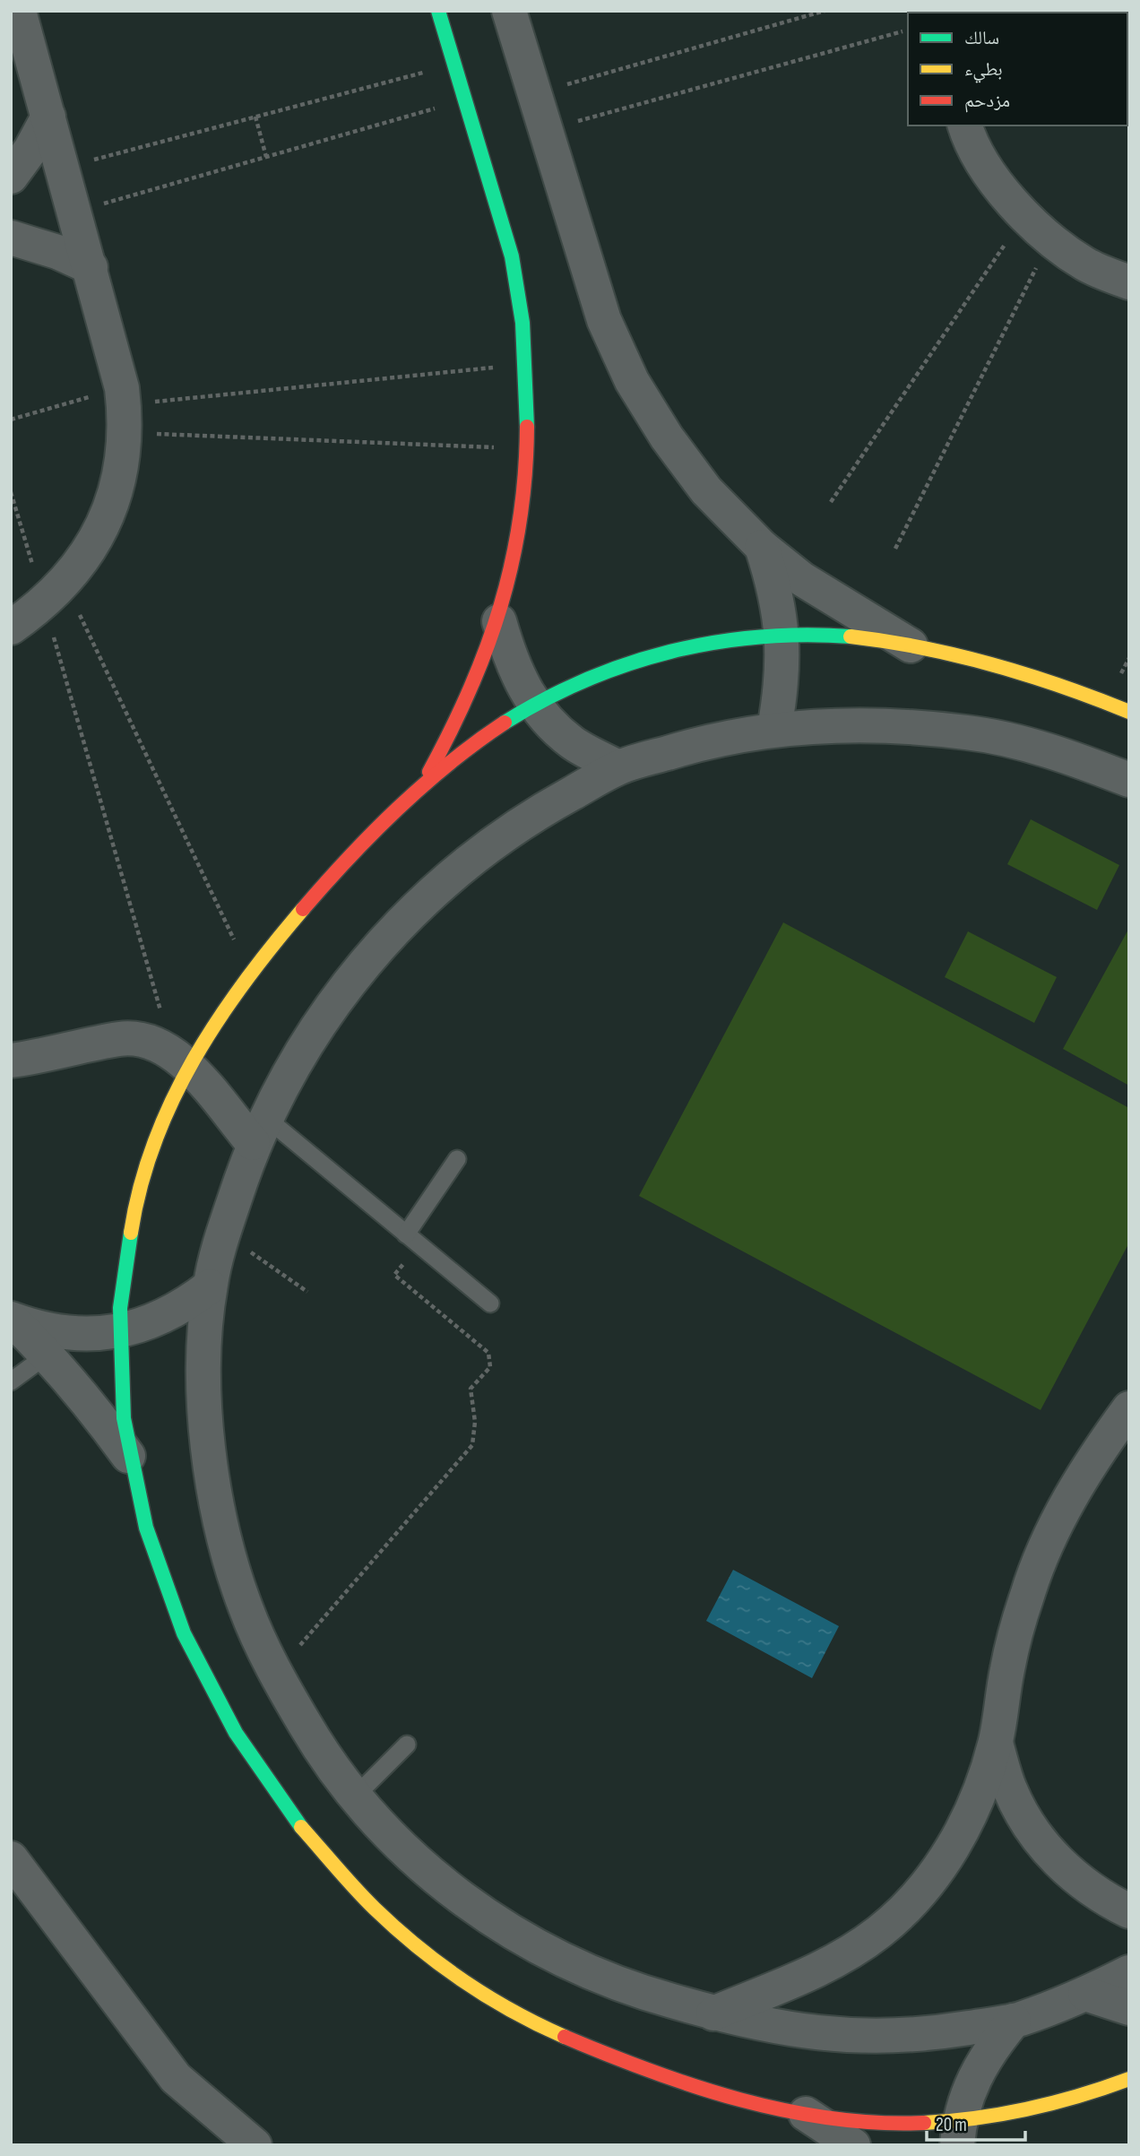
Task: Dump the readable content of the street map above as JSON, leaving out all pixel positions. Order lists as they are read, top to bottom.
{
  "legend": ["سالك", "بطيء", "مزدحم"],
  "scale_bar": "20 m"
}
